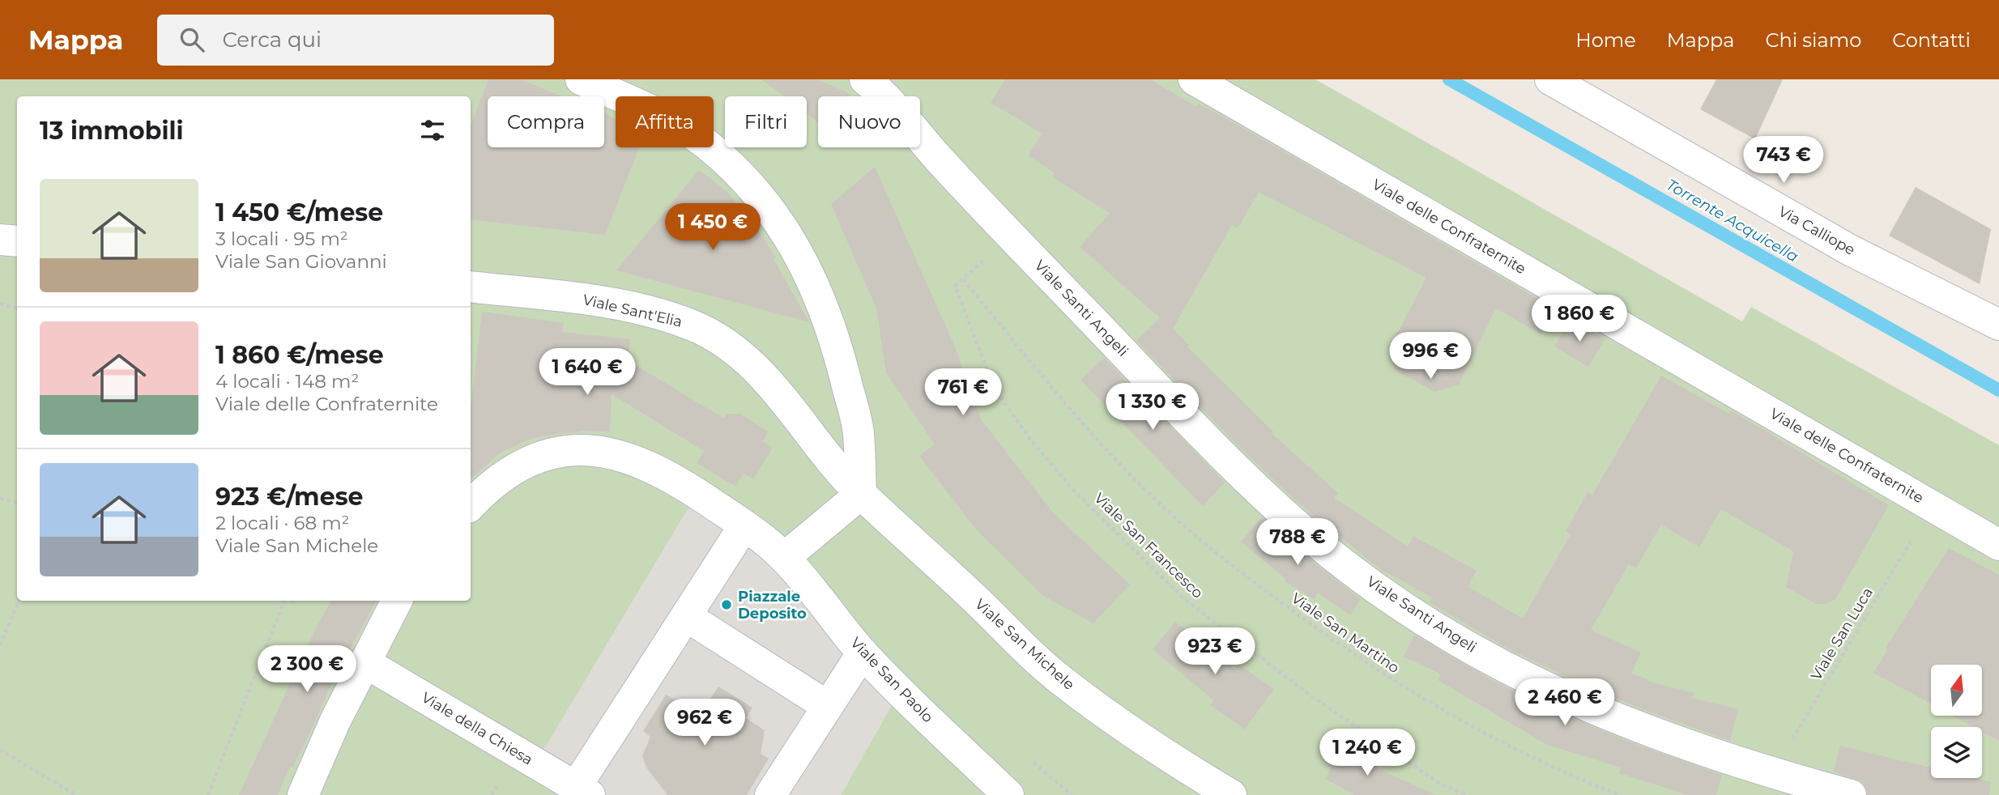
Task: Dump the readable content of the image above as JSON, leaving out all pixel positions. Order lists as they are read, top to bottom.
{
  "streets": {
    "street": [
      "Viale delle Confraternite",
      "Via Calliope",
      "Viale Santi Angeli",
      "Viale Sant'Elia",
      "Viale San Michele",
      "Viale San Paolo",
      "Viale della Chiesa"
    ],
    "path": ["Viale San Francesco", "Viale San Martino", "Viale San Luca"]
  },
  "crossings": [
    ["Viale delle Confraternite", "Viale San Luca"],
    ["Viale Santi Angeli", "Viale San Luca"],
    ["Viale Sant'Elia", "Viale San Michele"],
    ["Viale San Francesco", "Viale San Martino"]
  ],
  "water": ["Torrente Acquicella"],
  "places": ["Piazzale Deposito"],
  "north": "top",
  "page": {
    "header": "Mappa",
    "search": "Cerca qui",
    "nav": [
      "Home",
      "Mappa",
      "Chi siamo",
      "Contatti"
    ],
    "chip": [
      "Compra",
      "Affitta",
      "Filtri",
      "Nuovo"
    ],
    "heading": "13 immobili",
    "price": [
      "743 €",
      "1 450 €",
      "1 860 €",
      "996 €",
      "1 640 €",
      "761 €",
      "1 330 €",
      "788 €",
      "923 €",
      "2 300 €",
      "2 460 €",
      "962 €",
      "1 240 €"
    ],
    "list": [
      {
        "name": "1 450 €/mese",
        "note": "3 locali · 95 m² · Viale San Giovanni"
      },
      {
        "name": "1 860 €/mese",
        "note": "4 locali · 148 m² · Viale delle Confraternite"
      },
      {
        "name": "923 €/mese",
        "note": "2 locali · 68 m² · Viale San Michele"
      }
    ]
  }
}
